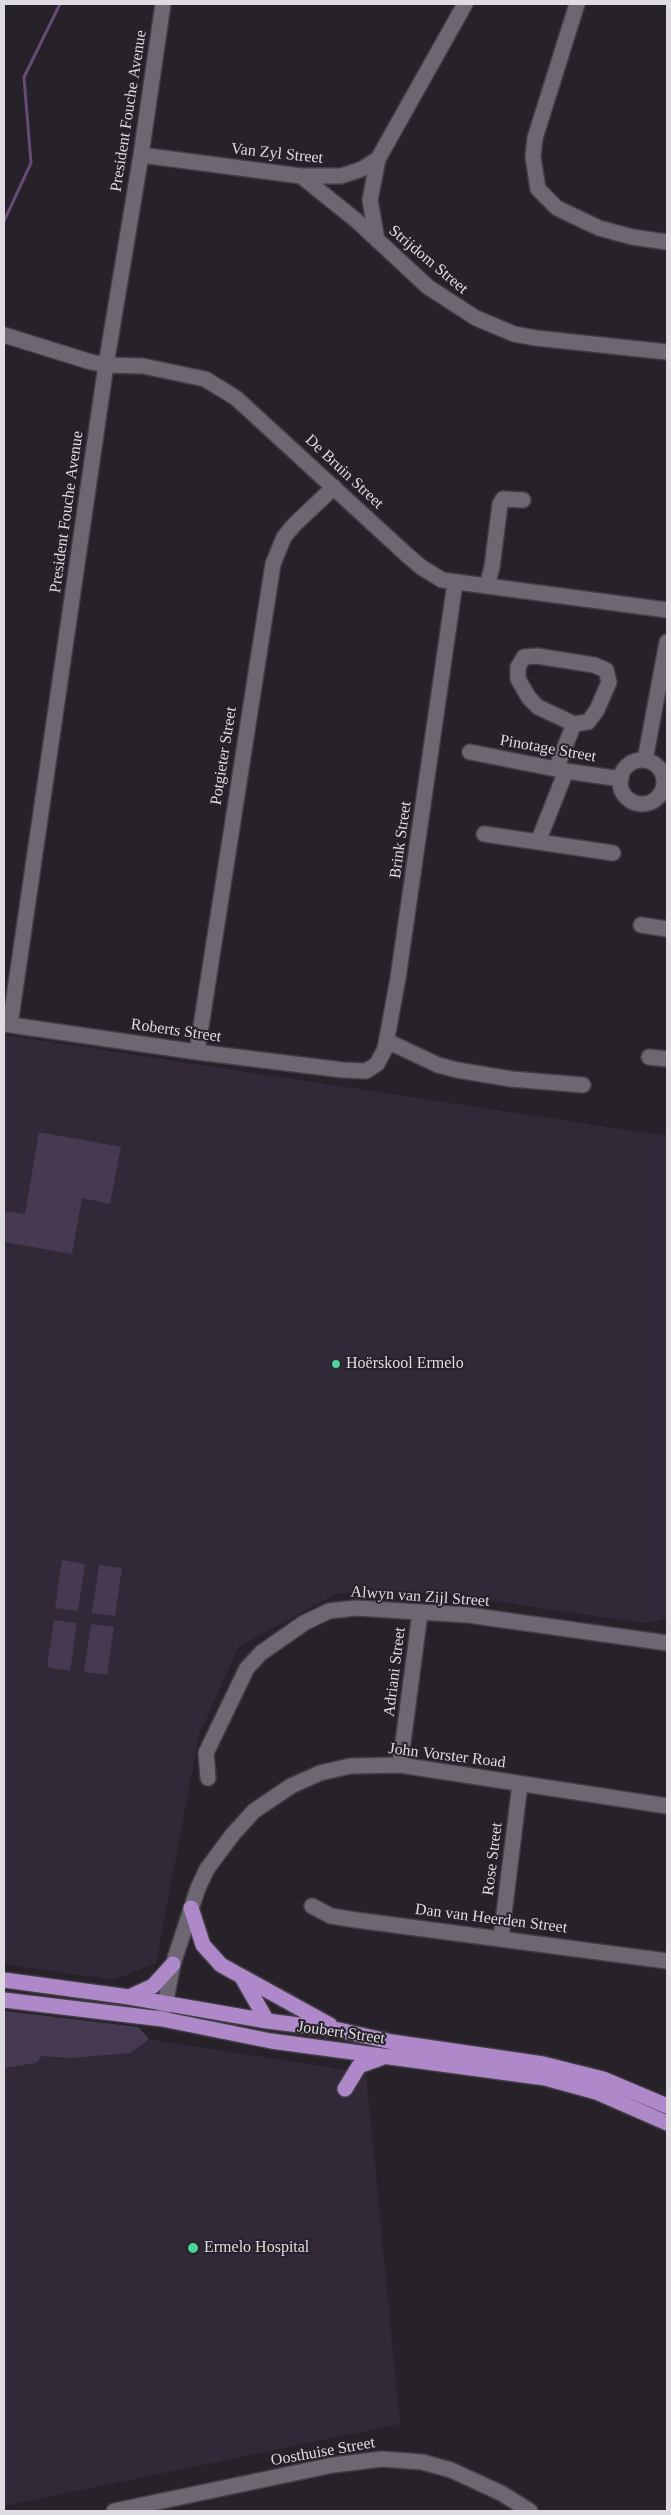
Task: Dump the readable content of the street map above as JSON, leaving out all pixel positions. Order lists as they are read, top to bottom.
{
  "streets": {
    "highway": ["Joubert Street"],
    "street": [
      "President Fouche Avenue",
      "Van Zyl Street",
      "Strijdom Street",
      "De Bruin Street",
      "Pinotage Street",
      "Potgieter Street",
      "Brink Street",
      "Roberts Street",
      "Alwyn van Zijl Street",
      "Adriani Street",
      "John Vorster Road",
      "Rose Street",
      "Dan van Heerden Street",
      "Oosthuise Street"
    ]
  },
  "crossings": [
    ["President Fouche Avenue", "Van Zyl Street"],
    ["President Fouche Avenue", "De Bruin Street"],
    ["President Fouche Avenue", "Roberts Street"],
    ["Van Zyl Street", "Strijdom Street"],
    ["De Bruin Street", "Potgieter Street"],
    ["De Bruin Street", "Brink Street"],
    ["Potgieter Street", "Roberts Street"],
    ["Brink Street", "Roberts Street"],
    ["Alwyn van Zijl Street", "Adriani Street"],
    ["Adriani Street", "John Vorster Road"],
    ["John Vorster Road", "Rose Street"],
    ["John Vorster Road", "Joubert Street"],
    ["Rose Street", "Dan van Heerden Street"]
  ],
  "places": ["Hoërskool Ermelo", "Ermelo Hospital"]
}
